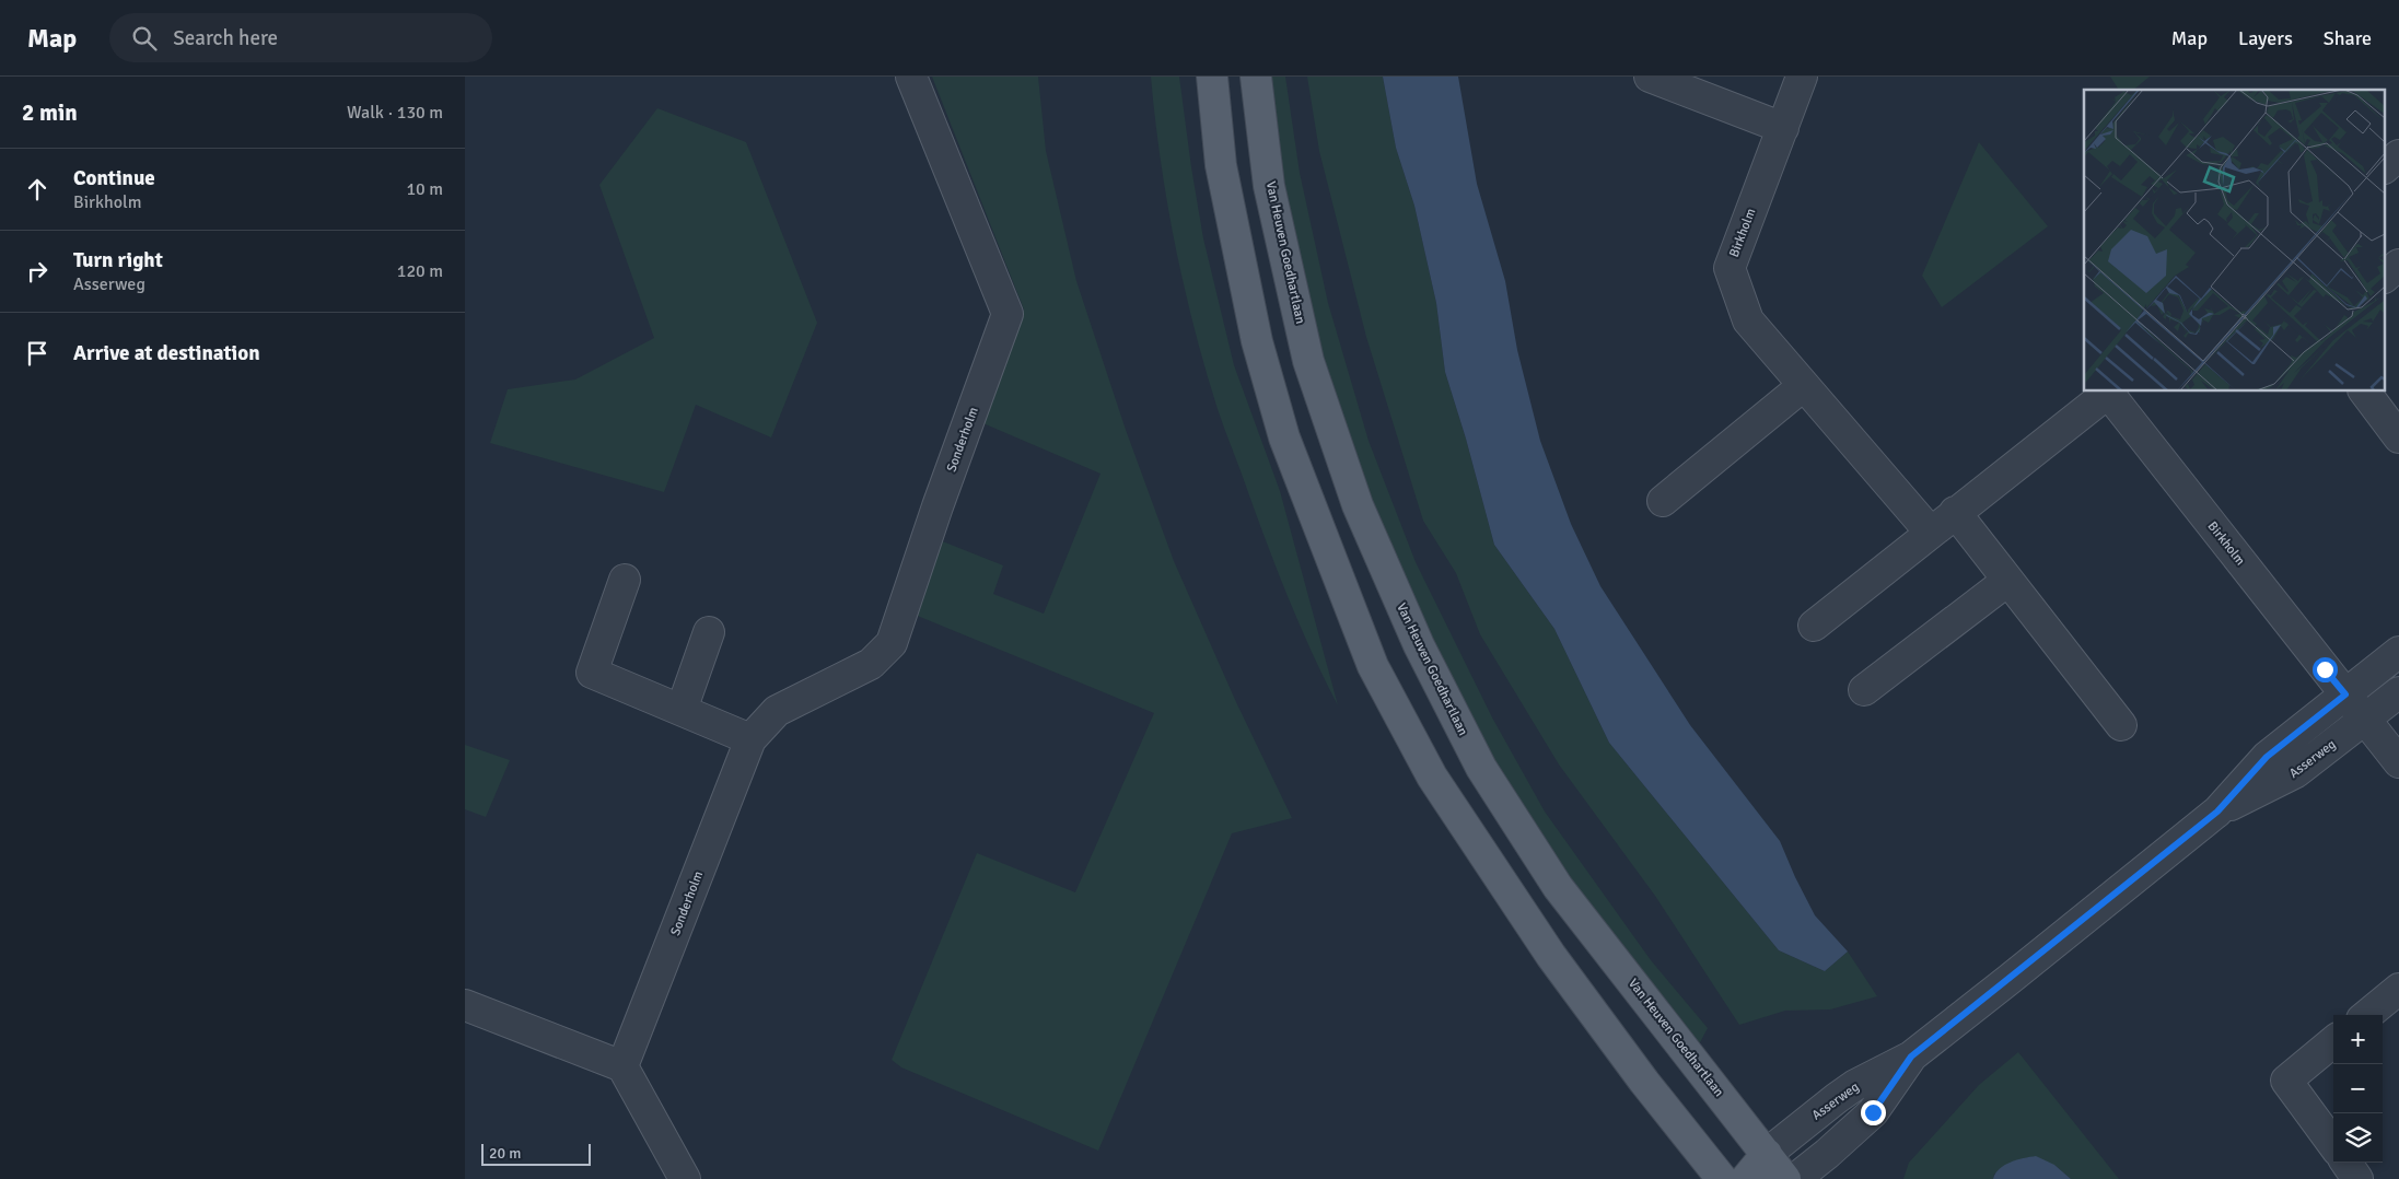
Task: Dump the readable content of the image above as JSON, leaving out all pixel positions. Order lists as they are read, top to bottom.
{
  "streets": {
    "main road": ["Van Heuven Goedhartlaan"],
    "street": ["Birkholm", "Sonderholm", "Asserweg"]
  },
  "crossings": [
    ["Birkholm", "Asserweg"],
    ["Van Heuven Goedhartlaan", "Asserweg"]
  ],
  "scale_bar": "20 m",
  "page": {
    "header": "Map",
    "search": "Search here",
    "nav": ["Map", "Layers", "Share"],
    "heading": ["2 min", "Walk · 130 m"],
    "list": [
      ["Continue", "Birkholm", "10 m"],
      ["Turn right", "Asserweg", "120 m"],
      "Arrive at destination"
    ],
    "map_buttons": ["+", "−"],
    "scale": "20 m"
  }
}
